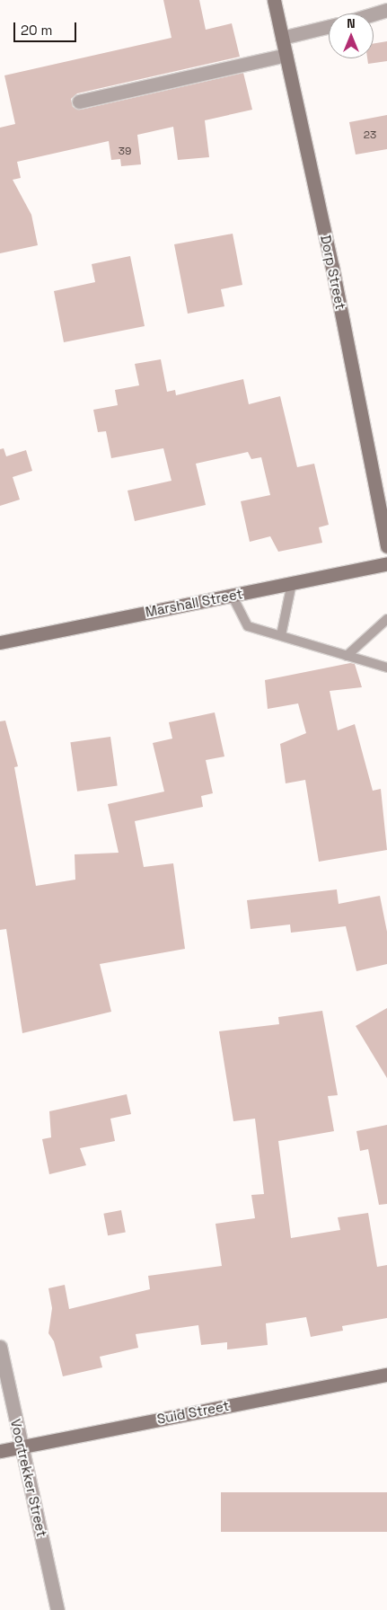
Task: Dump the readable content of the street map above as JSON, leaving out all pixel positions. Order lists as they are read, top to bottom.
{
  "streets": {
    "street": [
      "Dorp Street",
      "Marshall Street",
      "Suid Street",
      "Voortrekker Street"
    ]
  },
  "crossings": [
    ["Suid Street", "Voortrekker Street"]
  ],
  "house_numbers": ["23", "39"],
  "scale_bar": "20 m",
  "north": "top"
}
